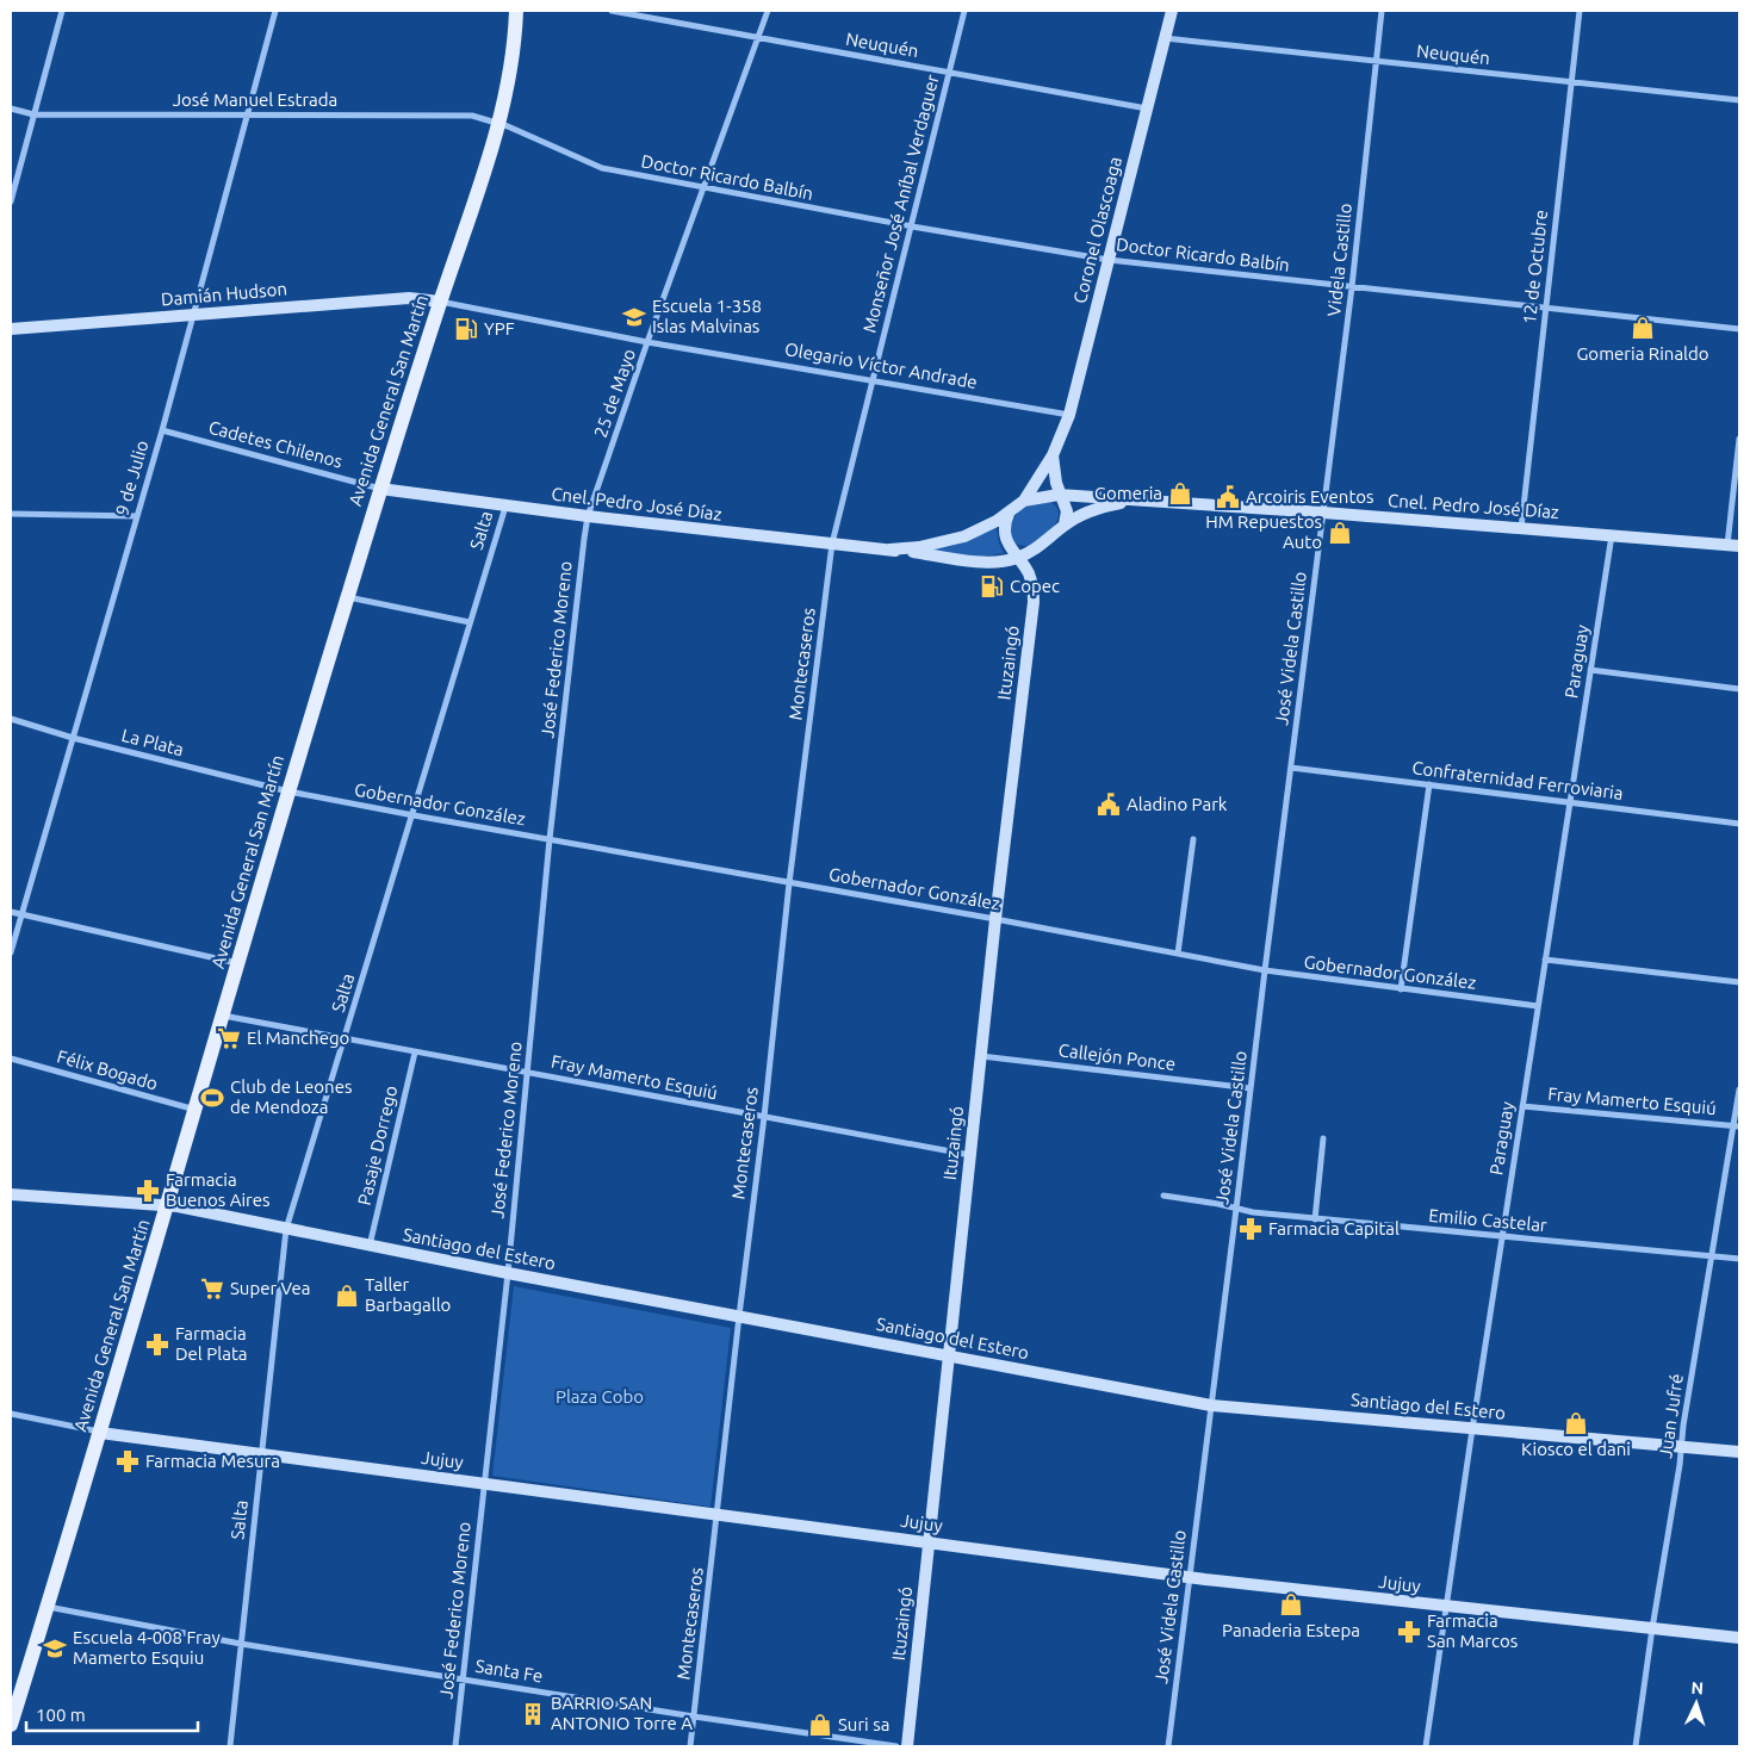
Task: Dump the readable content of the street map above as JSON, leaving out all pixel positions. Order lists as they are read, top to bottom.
{
  "streets": {
    "main road": ["Avenida General San Martín"],
    "street": [
      "Neuquén",
      "José Manuel Estrada",
      "Doctor Ricardo Balbín",
      "Monseñor José Aníbal Verdaguer",
      "Coronel Olascoaga",
      "Videla Castillo",
      "12 de Octubre",
      "Damián Hudson",
      "Olegario Víctor Andrade",
      "25 de Mayo",
      "Cadetes Chilenos",
      "9 de Julio",
      "Cnel. Pedro José Díaz",
      "Salta",
      "José Videla Castillo",
      "José Federico Moreno",
      "Paraguay",
      "Ituzaingó",
      "Montecaseros",
      "La Plata",
      "Confraternidad Ferroviaria",
      "Gobernador González",
      "Callejón Ponce",
      "Félix Bogado",
      "Fray Mamerto Esquiú",
      "Pasaje Dorrego",
      "Emilio Castelar",
      "Santiago del Estero",
      "Juan Jufré",
      "Jujuy",
      "Santa Fe"
    ]
  },
  "crossings": [
    ["Neuquén", "Monseñor José Aníbal Verdaguer"],
    ["Neuquén", "Coronel Olascoaga"],
    ["Neuquén", "Videla Castillo"],
    ["Neuquén", "12 de Octubre"],
    ["Neuquén", "25 de Mayo"],
    ["José Manuel Estrada", "Doctor Ricardo Balbín"],
    ["José Manuel Estrada", "Avenida General San Martín"],
    ["José Manuel Estrada", "9 de Julio"],
    ["Doctor Ricardo Balbín", "Monseñor José Aníbal Verdaguer"],
    ["Doctor Ricardo Balbín", "Coronel Olascoaga"],
    ["Doctor Ricardo Balbín", "Videla Castillo"],
    ["Doctor Ricardo Balbín", "12 de Octubre"],
    ["Doctor Ricardo Balbín", "25 de Mayo"],
    ["Doctor Ricardo Balbín", "Avenida General San Martín"],
    ["Monseñor José Aníbal Verdaguer", "Olegario Víctor Andrade"],
    ["Monseñor José Aníbal Verdaguer", "Cnel. Pedro José Díaz"],
    ["Monseñor José Aníbal Verdaguer", "Montecaseros"],
    ["Coronel Olascoaga", "Olegario Víctor Andrade"],
    ["Coronel Olascoaga", "Cnel. Pedro José Díaz"],
    ["Coronel Olascoaga", "Ituzaingó"],
    ["Videla Castillo", "Cnel. Pedro José Díaz"],
    ["Videla Castillo", "José Videla Castillo"],
    ["12 de Octubre", "Cnel. Pedro José Díaz"],
    ["Damián Hudson", "Olegario Víctor Andrade"],
    ["Damián Hudson", "Avenida General San Martín"],
    ["Damián Hudson", "9 de Julio"],
    ["Olegario Víctor Andrade", "25 de Mayo"],
    ["Olegario Víctor Andrade", "Avenida General San Martín"],
    ["25 de Mayo", "Cnel. Pedro José Díaz"],
    ["25 de Mayo", "José Federico Moreno"],
    ["Avenida General San Martín", "Cadetes Chilenos"],
    ["Avenida General San Martín", "Cnel. Pedro José Díaz"],
    ["Avenida General San Martín", "La Plata"],
    ["Avenida General San Martín", "Gobernador González"],
    ["Avenida General San Martín", "Félix Bogado"],
    ["Avenida General San Martín", "Fray Mamerto Esquiú"],
    ["Avenida General San Martín", "Santiago del Estero"],
    ["Avenida General San Martín", "Jujuy"],
    ["Avenida General San Martín", "Santa Fe"],
    ["Cadetes Chilenos", "9 de Julio"],
    ["Cadetes Chilenos", "Cnel. Pedro José Díaz"],
    ["9 de Julio", "La Plata"],
    ["Cnel. Pedro José Díaz", "Salta"],
    ["Cnel. Pedro José Díaz", "José Videla Castillo"],
    ["Cnel. Pedro José Díaz", "José Federico Moreno"],
    ["Cnel. Pedro José Díaz", "Paraguay"],
    ["Cnel. Pedro José Díaz", "Ituzaingó"],
    ["Cnel. Pedro José Díaz", "Montecaseros"],
    ["Salta", "Gobernador González"],
    ["Salta", "Fray Mamerto Esquiú"],
    ["Salta", "Santiago del Estero"],
    ["Salta", "Jujuy"],
    ["Salta", "Santa Fe"],
    ["José Videla Castillo", "Confraternidad Ferroviaria"],
    ["José Videla Castillo", "Gobernador González"],
    ["José Videla Castillo", "Callejón Ponce"],
    ["José Videla Castillo", "Emilio Castelar"],
    ["José Videla Castillo", "Santiago del Estero"],
    ["José Videla Castillo", "Jujuy"],
    ["José Federico Moreno", "Gobernador González"],
    ["José Federico Moreno", "Fray Mamerto Esquiú"],
    ["José Federico Moreno", "Santiago del Estero"],
    ["José Federico Moreno", "Jujuy"],
    ["José Federico Moreno", "Santa Fe"],
    ["Paraguay", "Confraternidad Ferroviaria"],
    ["Paraguay", "Gobernador González"],
    ["Paraguay", "Fray Mamerto Esquiú"],
    ["Paraguay", "Emilio Castelar"],
    ["Paraguay", "Santiago del Estero"],
    ["Paraguay", "Jujuy"],
    ["Ituzaingó", "Gobernador González"],
    ["Ituzaingó", "Callejón Ponce"],
    ["Ituzaingó", "Fray Mamerto Esquiú"],
    ["Ituzaingó", "Santiago del Estero"],
    ["Ituzaingó", "Jujuy"],
    ["Montecaseros", "Gobernador González"],
    ["Montecaseros", "Fray Mamerto Esquiú"],
    ["Montecaseros", "Santiago del Estero"],
    ["Montecaseros", "Jujuy"],
    ["Montecaseros", "Santa Fe"],
    ["La Plata", "Gobernador González"],
    ["Fray Mamerto Esquiú", "Pasaje Dorrego"],
    ["Fray Mamerto Esquiú", "Juan Jufré"],
    ["Pasaje Dorrego", "Santiago del Estero"],
    ["Emilio Castelar", "Juan Jufré"],
    ["Santiago del Estero", "Juan Jufré"],
    ["Juan Jufré", "Jujuy"]
  ],
  "parks": ["Plaza Cobo"],
  "places": {
    "school or university": ["Escuela 1-358 Islas Malvinas", "Escuela 4-008 Fray Mamerto Esquiu"],
    "shop": [
      "Gomeria Rinaldo",
      "Gomeria",
      "HM Repuestos Auto",
      "Taller Barbagallo",
      "Kiosco el dani",
      "Panaderia Estepa",
      "Suri sa"
    ],
    "fuel station": ["YPF", "Copec"],
    "public building": ["Arcoiris Eventos", "Aladino Park"],
    "supermarket": ["El Manchego", "Super Vea"],
    "sports": ["Club de Leones de Mendoza"],
    "pharmacy": [
      "Farmacia Buenos Aires",
      "Farmacia Capital",
      "Farmacia Del Plata",
      "Farmacia Mesura",
      "Farmacia San Marcos"
    ],
    "building": ["BARRIO SAN ANTONIO Torre A"]
  },
  "scale_bar": "100 m",
  "north": "top"
}
